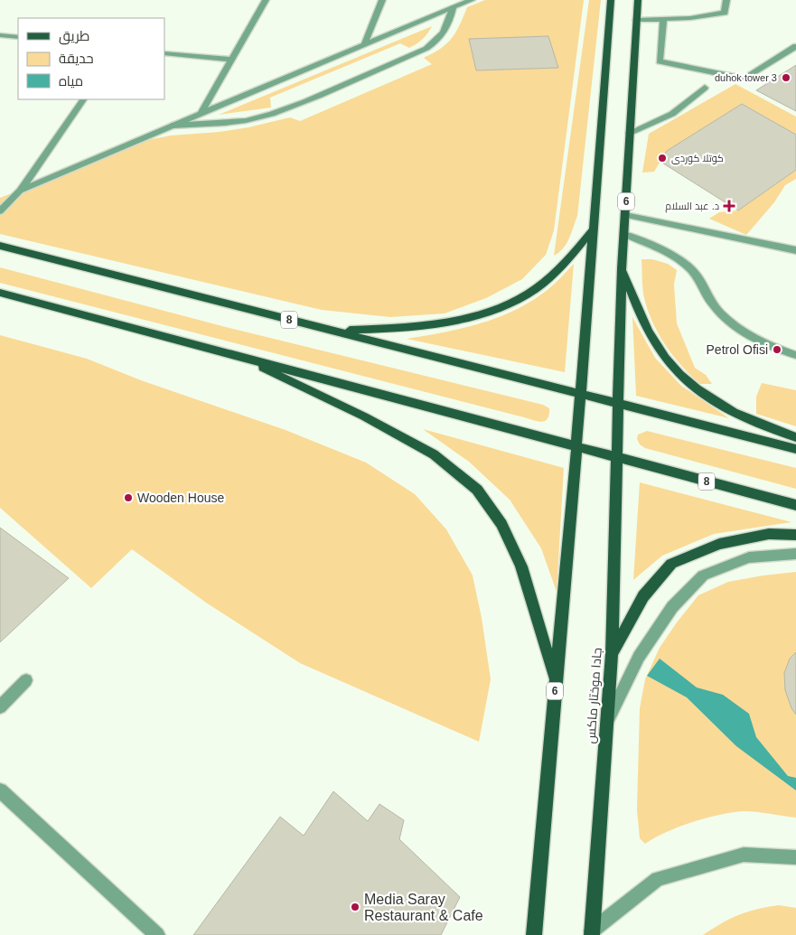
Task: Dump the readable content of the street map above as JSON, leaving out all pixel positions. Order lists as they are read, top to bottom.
{
  "streets": {
    "main road": ["6", "8", "جادا موختار ماكس"]
  },
  "crossings": [
    ["6", "8"],
    ["6", "جادا موختار ماكس"],
    ["8", "جادا موختار ماكس"]
  ],
  "places": {
    "other": [
      "duhok tower 3",
      "كوتلا كوردی",
      "Petrol Ofisi",
      "Wooden House",
      "Media Saray Restaurant & Cafe"
    ],
    "health": ["د. عبد السلام"]
  },
  "legend": ["طريق", "حديقة", "مياه"]
}
